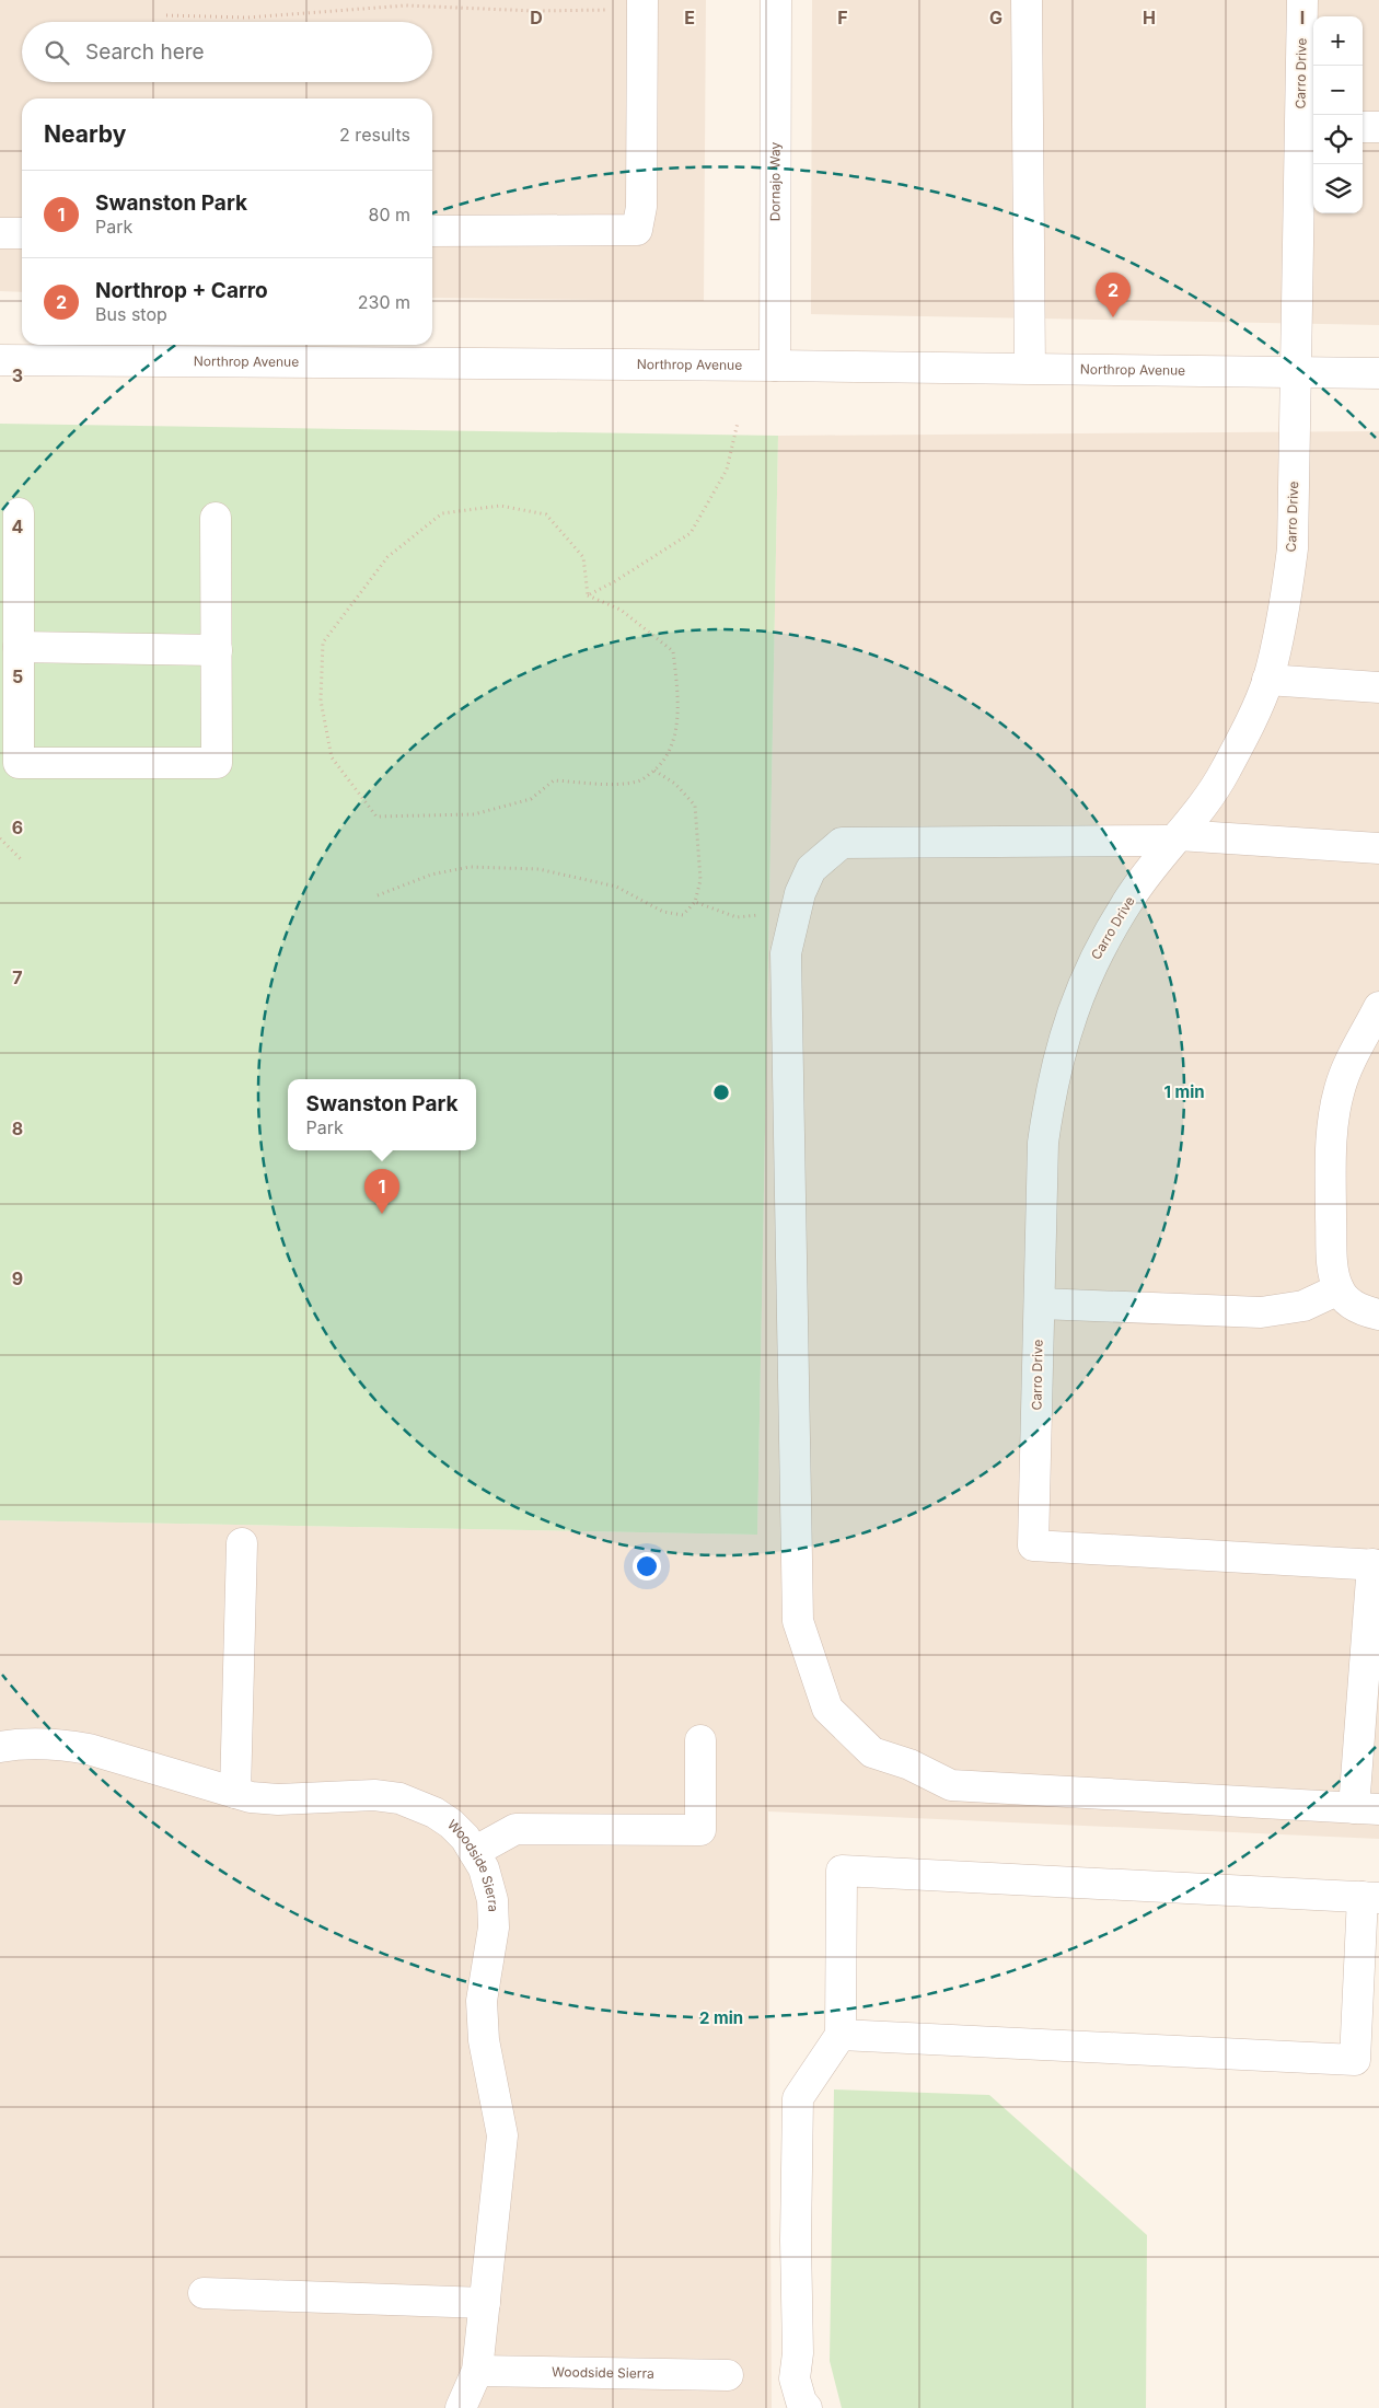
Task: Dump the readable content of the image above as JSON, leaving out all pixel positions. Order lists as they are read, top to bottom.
{
  "streets": {
    "street": [
      "Carro Drive",
      "Dornajo Way",
      "Northrop Avenue",
      "Woodside Sierra"
    ]
  },
  "crossings": [
    ["Carro Drive", "Northrop Avenue"],
    ["Dornajo Way", "Northrop Avenue"]
  ],
  "page": {
    "map_buttons": ["+", "−"],
    "search": "Search here",
    "heading": ["Nearby", "2 results"],
    "list": [
      {
        "mark": "1",
        "name": "Swanston Park",
        "note": "Park",
        "value": "80 m"
      },
      {
        "mark": "2",
        "name": "Northrop + Carro",
        "note": "Bus stop",
        "value": "230 m"
      }
    ],
    "pins": ["2", "1"],
    "popup": ["Swanston Park", "Park"]
  },
  "grid": {
    "columns": [
      "D",
      "E",
      "F",
      "G",
      "H",
      "I"
    ],
    "rows": [
      "3",
      "4",
      "5",
      "6",
      "7",
      "8",
      "9"
    ]
  },
  "rings": ["1 min", "2 min"]
}
